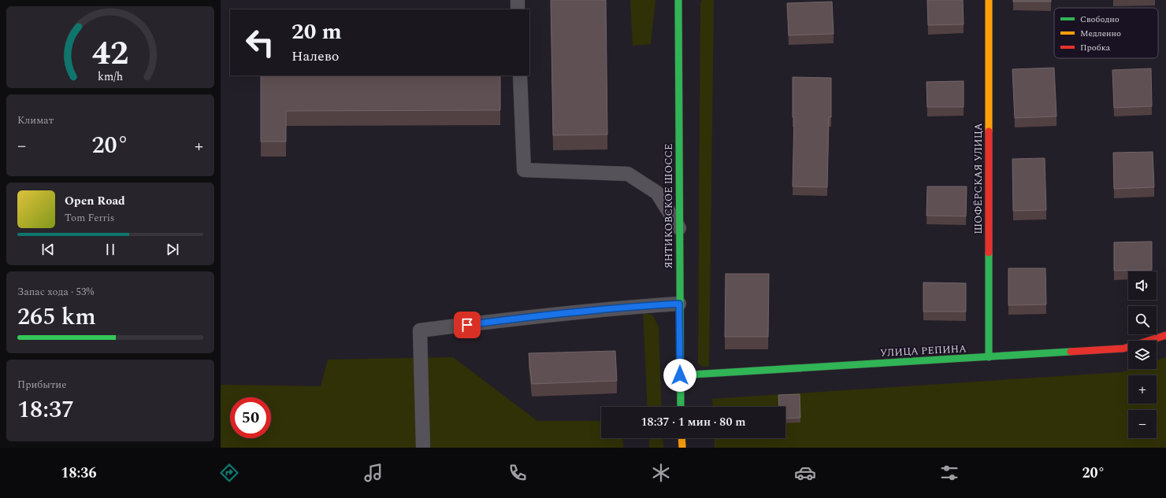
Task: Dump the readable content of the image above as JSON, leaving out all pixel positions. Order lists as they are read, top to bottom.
{
  "streets": {
    "street": ["ШОФЁРСКАЯ УЛИЦА", "ЯНТИКОВСКОЕ ШОССЕ", "УЛИЦА РЕПИНА"]
  },
  "crossings": [
    ["ШОФЁРСКАЯ УЛИЦА", "УЛИЦА РЕПИНА"],
    ["ЯНТИКОВСКОЕ ШОССЕ", "УЛИЦА РЕПИНА"]
  ],
  "legend": ["Свободно", "Медленно", "Пробка"],
  "page": {
    "turn": ["20 m", "Налево"],
    "tile": [
      "Климат",
      ["Запас хода · 53%", "265 km"],
      ["Прибытие", "18:37"]
    ],
    "heat": ["−", "20°", "+"],
    "song": ["Open Road", "Tom Ferris"],
    "map_buttons": ["+", "−"],
    "limit": "50",
    "trip": "18:37 · 1 мин · 80 m",
    "tabs": ["18:36", "20°"],
    "gauge": ["42", "km/h"]
  }
}
